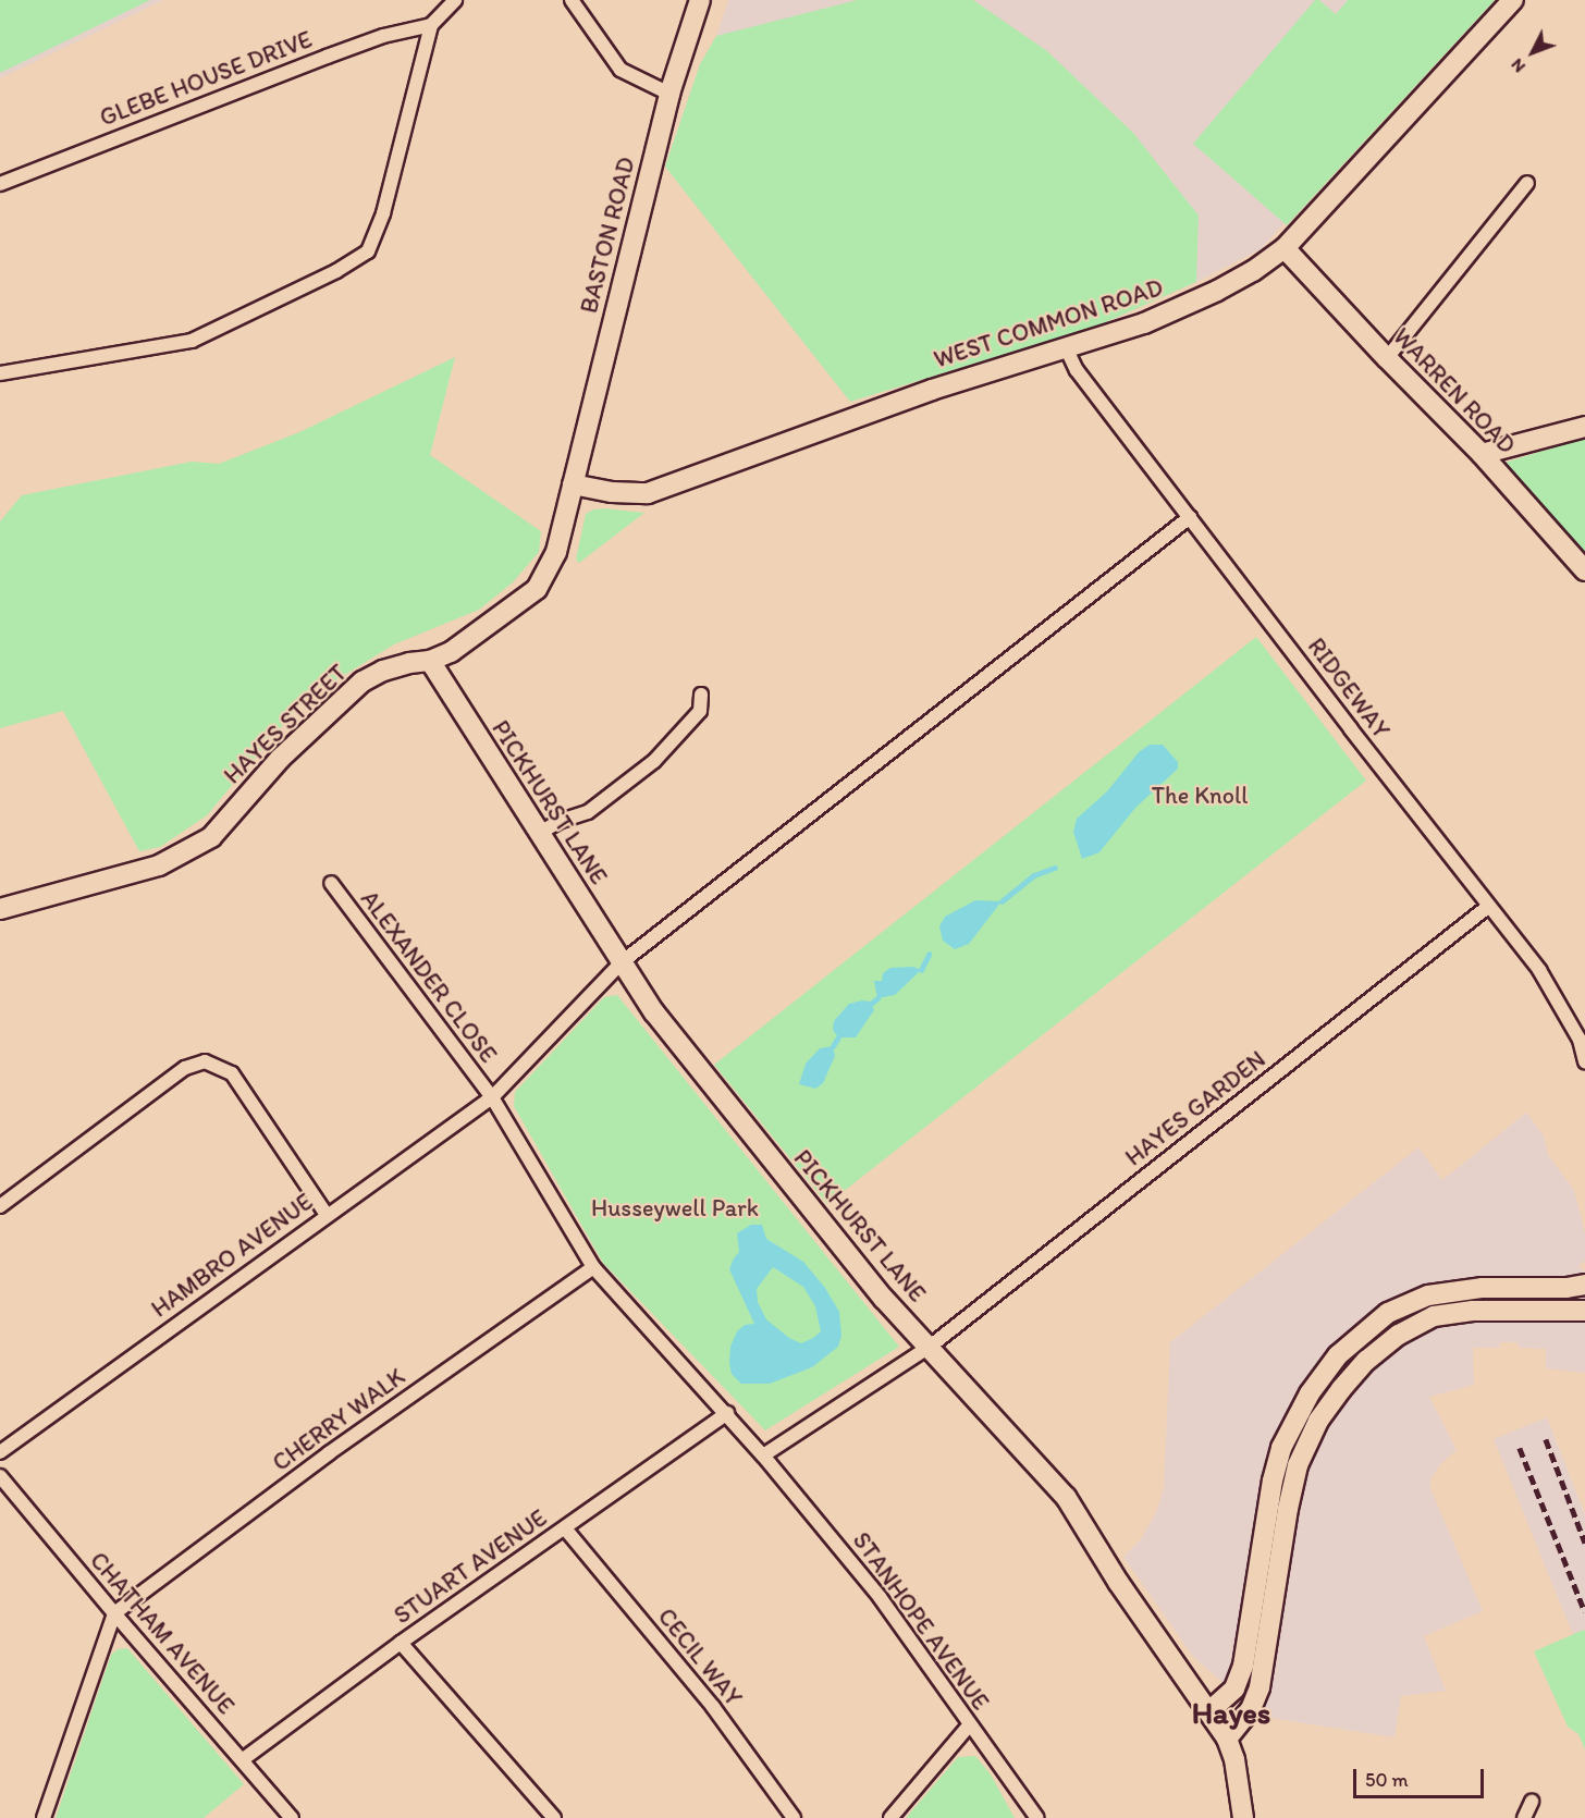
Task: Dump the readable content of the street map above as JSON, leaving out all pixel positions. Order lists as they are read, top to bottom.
{
  "streets": {
    "street": [
      "GLEBE HOUSE DRIVE",
      "BASTON ROAD",
      "WEST COMMON ROAD",
      "WARREN ROAD",
      "RIDGEWAY",
      "HAYES STREET",
      "PICKHURST LANE",
      "ALEXANDER CLOSE",
      "HAYES GARDEN",
      "HAMBRO AVENUE",
      "CHERRY WALK",
      "STUART AVENUE",
      "STANHOPE AVENUE",
      "CHATHAM AVENUE",
      "CECIL WAY"
    ]
  },
  "crossings": [
    ["BASTON ROAD", "WEST COMMON ROAD"],
    ["BASTON ROAD", "HAYES STREET"],
    ["WEST COMMON ROAD", "WARREN ROAD"],
    ["WEST COMMON ROAD", "RIDGEWAY"],
    ["WEST COMMON ROAD", "HAYES STREET"],
    ["RIDGEWAY", "HAYES GARDEN"],
    ["HAYES STREET", "PICKHURST LANE"],
    ["PICKHURST LANE", "HAYES GARDEN"],
    ["PICKHURST LANE", "HAMBRO AVENUE"],
    ["ALEXANDER CLOSE", "HAMBRO AVENUE"],
    ["ALEXANDER CLOSE", "CHERRY WALK"],
    ["ALEXANDER CLOSE", "STANHOPE AVENUE"],
    ["HAYES GARDEN", "STANHOPE AVENUE"],
    ["CHERRY WALK", "STANHOPE AVENUE"],
    ["CHERRY WALK", "CHATHAM AVENUE"],
    ["STUART AVENUE", "STANHOPE AVENUE"],
    ["STUART AVENUE", "CHATHAM AVENUE"],
    ["STUART AVENUE", "CECIL WAY"]
  ],
  "districts": ["Hayes"],
  "parks": ["The Knoll", "Husseywell Park"],
  "scale_bar": "50 m",
  "north": "bottom left"
}
